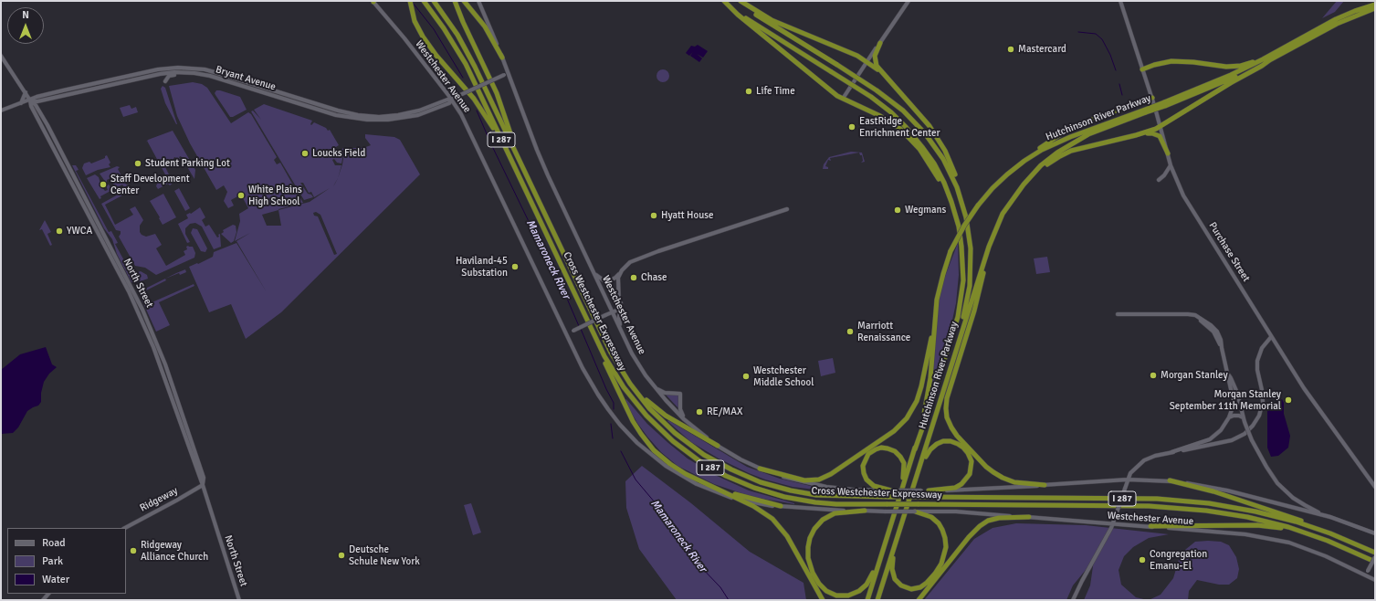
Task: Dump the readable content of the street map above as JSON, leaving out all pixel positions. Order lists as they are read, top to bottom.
{
  "streets": {
    "highway": ["Hutchinson River Parkway", "I 287", "Cross Westchester Expressway"],
    "main road": [
      "Westchester Avenue",
      "Bryant Avenue",
      "Purchase Street",
      "North Street",
      "Ridgeway"
    ]
  },
  "crossings": [
    ["Westchester Avenue", "Bryant Avenue"],
    ["Bryant Avenue", "North Street"],
    ["North Street", "Ridgeway"]
  ],
  "water": ["Mamaroneck River"],
  "places": [
    "Mastercard",
    "Life Time",
    "EastRidge Enrichment Center",
    "Loucks Field",
    "Student Parking Lot",
    "Staff Development Center",
    "White Plains High School",
    "Wegmans",
    "Hyatt House",
    "YWCA",
    "Haviland-45 Substation",
    "Chase",
    "Marriott Renaissance",
    "Morgan Stanley",
    "Westchester Middle School",
    "Morgan Stanley September 11th Memorial",
    "RE/MAX",
    "Ridgeway Alliance Church",
    "Deutsche Schule New York",
    "Congregation Emanu-El"
  ],
  "legend": ["Road", "Park", "Water"],
  "north": "top"
}
